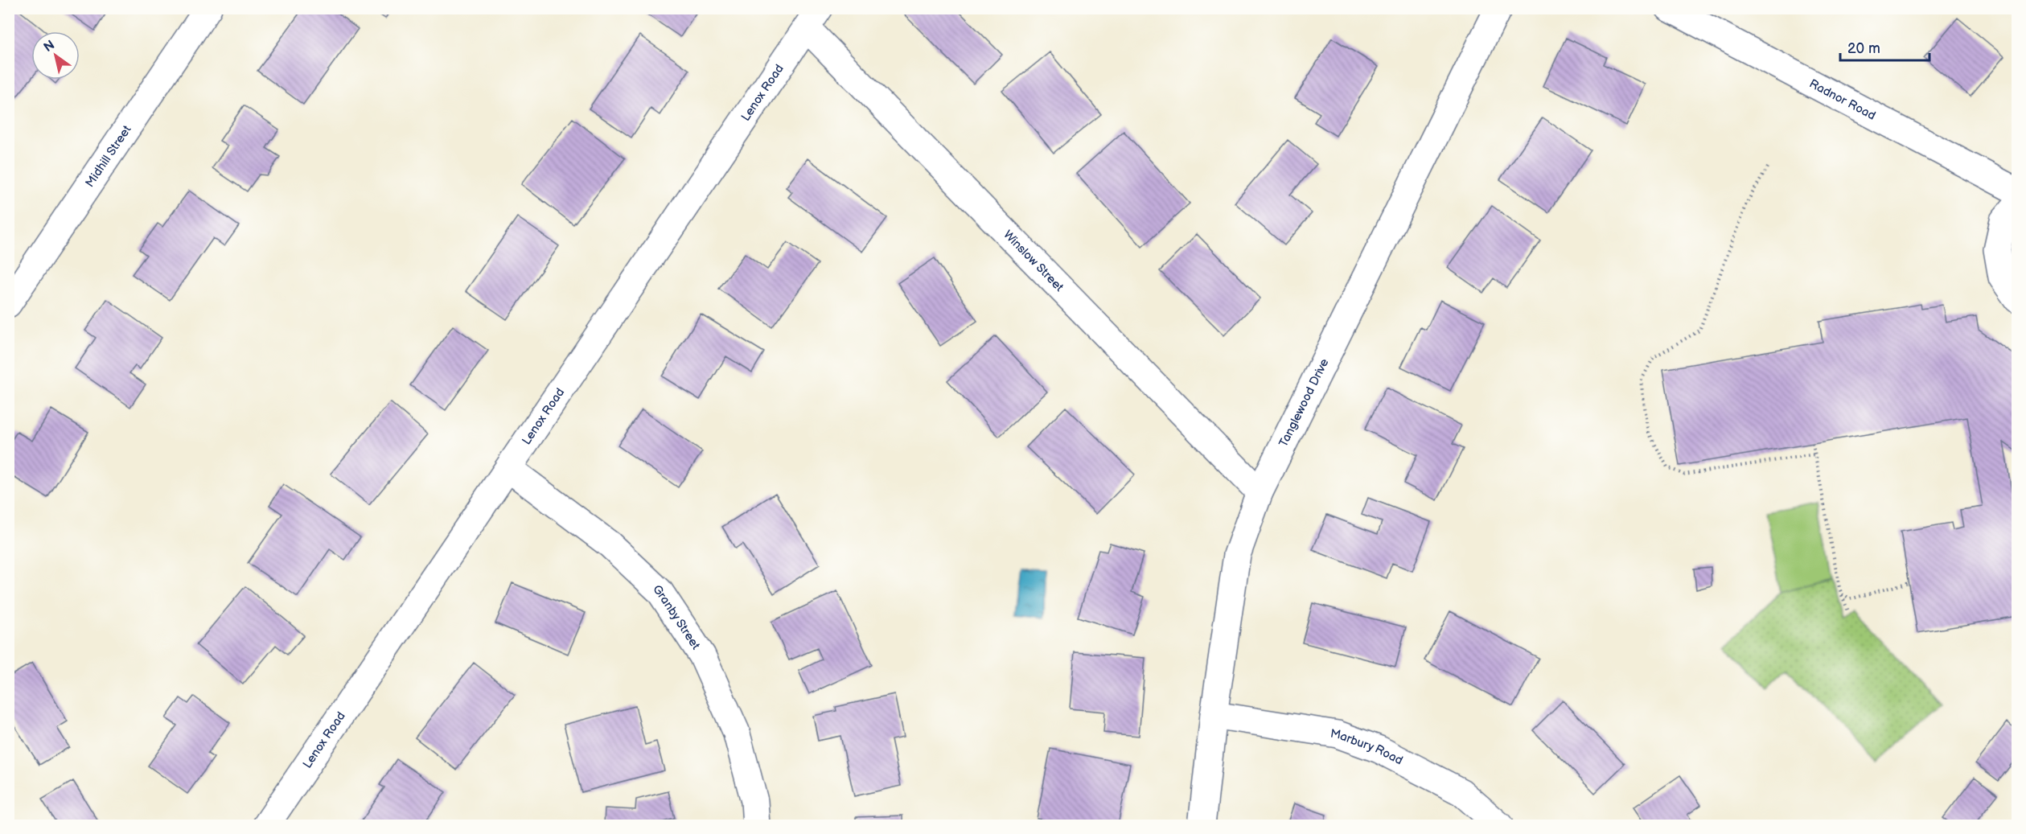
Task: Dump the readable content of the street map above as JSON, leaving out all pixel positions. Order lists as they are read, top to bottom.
{
  "streets": {
    "street": [
      "Lenox Road",
      "Radnor Road",
      "Midhill Street",
      "Winslow Street",
      "Tanglewood Drive",
      "Granby Street",
      "Marbury Road"
    ]
  },
  "crossings": [
    ["Lenox Road", "Winslow Street"],
    ["Lenox Road", "Granby Street"],
    ["Winslow Street", "Tanglewood Drive"],
    ["Tanglewood Drive", "Marbury Road"]
  ],
  "scale_bar": "20 m",
  "north": "top left"
}
